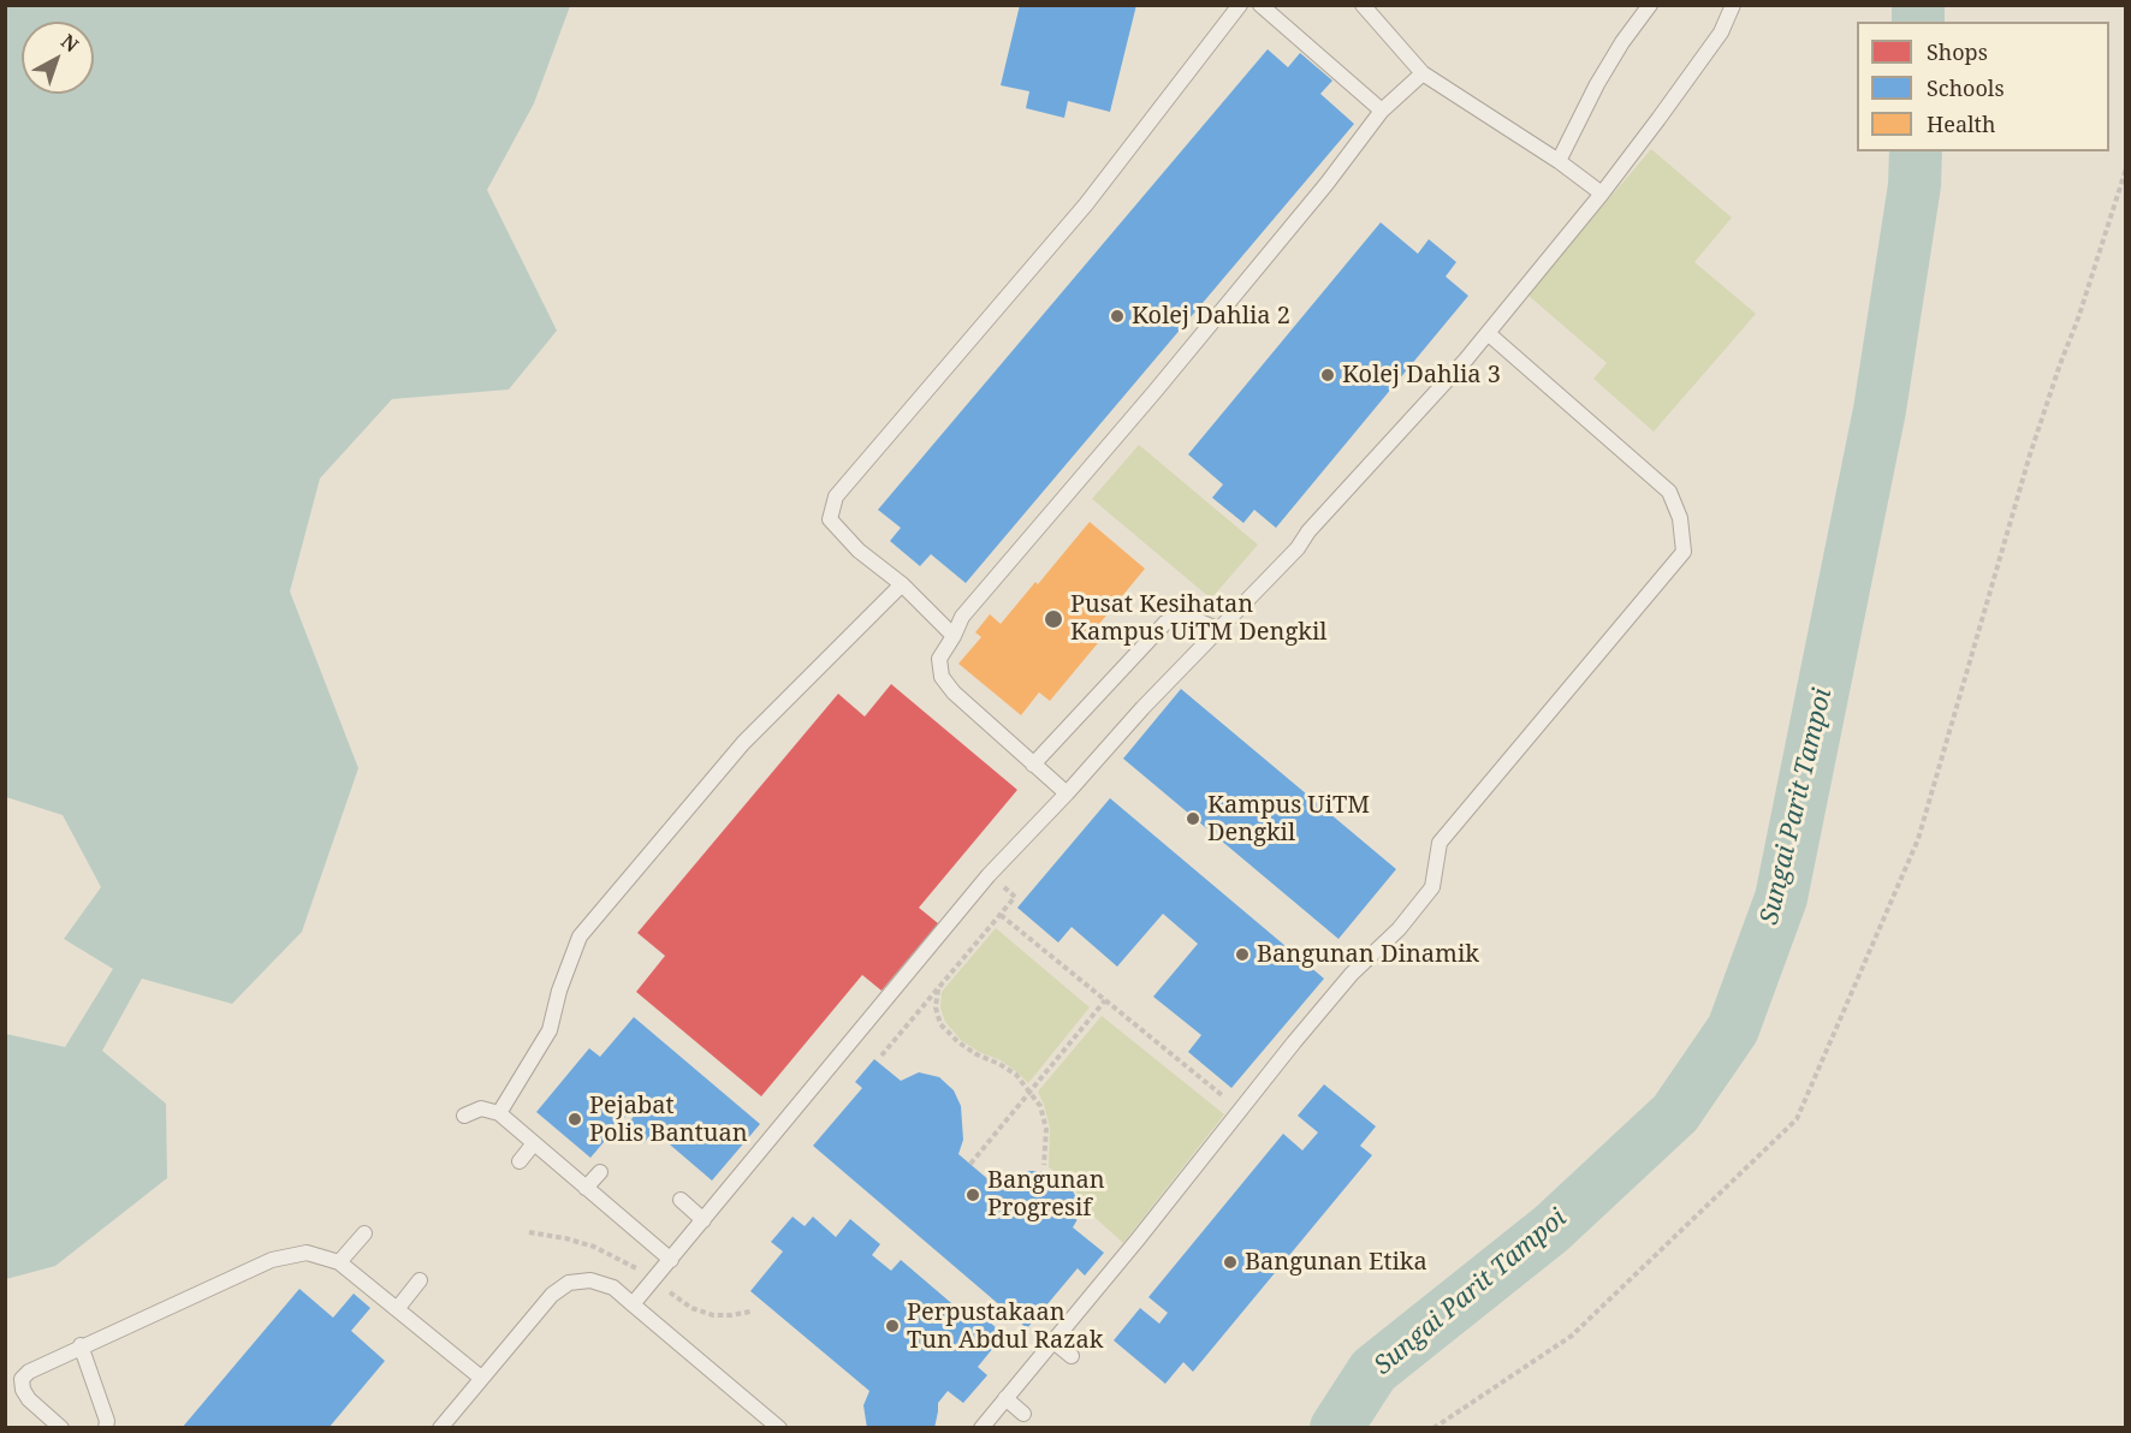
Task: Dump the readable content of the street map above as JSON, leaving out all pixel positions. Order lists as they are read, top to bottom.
{
  "water": ["Sungai Parit Tampoi"],
  "places": [
    "Kolej Dahlia 2",
    "Kolej Dahlia 3",
    "Pusat Kesihatan Kampus UiTM Dengkil",
    "Kampus UiTM Dengkil",
    "Bangunan Dinamik",
    "Pejabat Polis Bantuan",
    "Bangunan Progresif",
    "Bangunan Etika",
    "Perpustakaan Tun Abdul Razak"
  ],
  "legend": ["Shops", "Schools", "Health"],
  "north": "top right"
}
